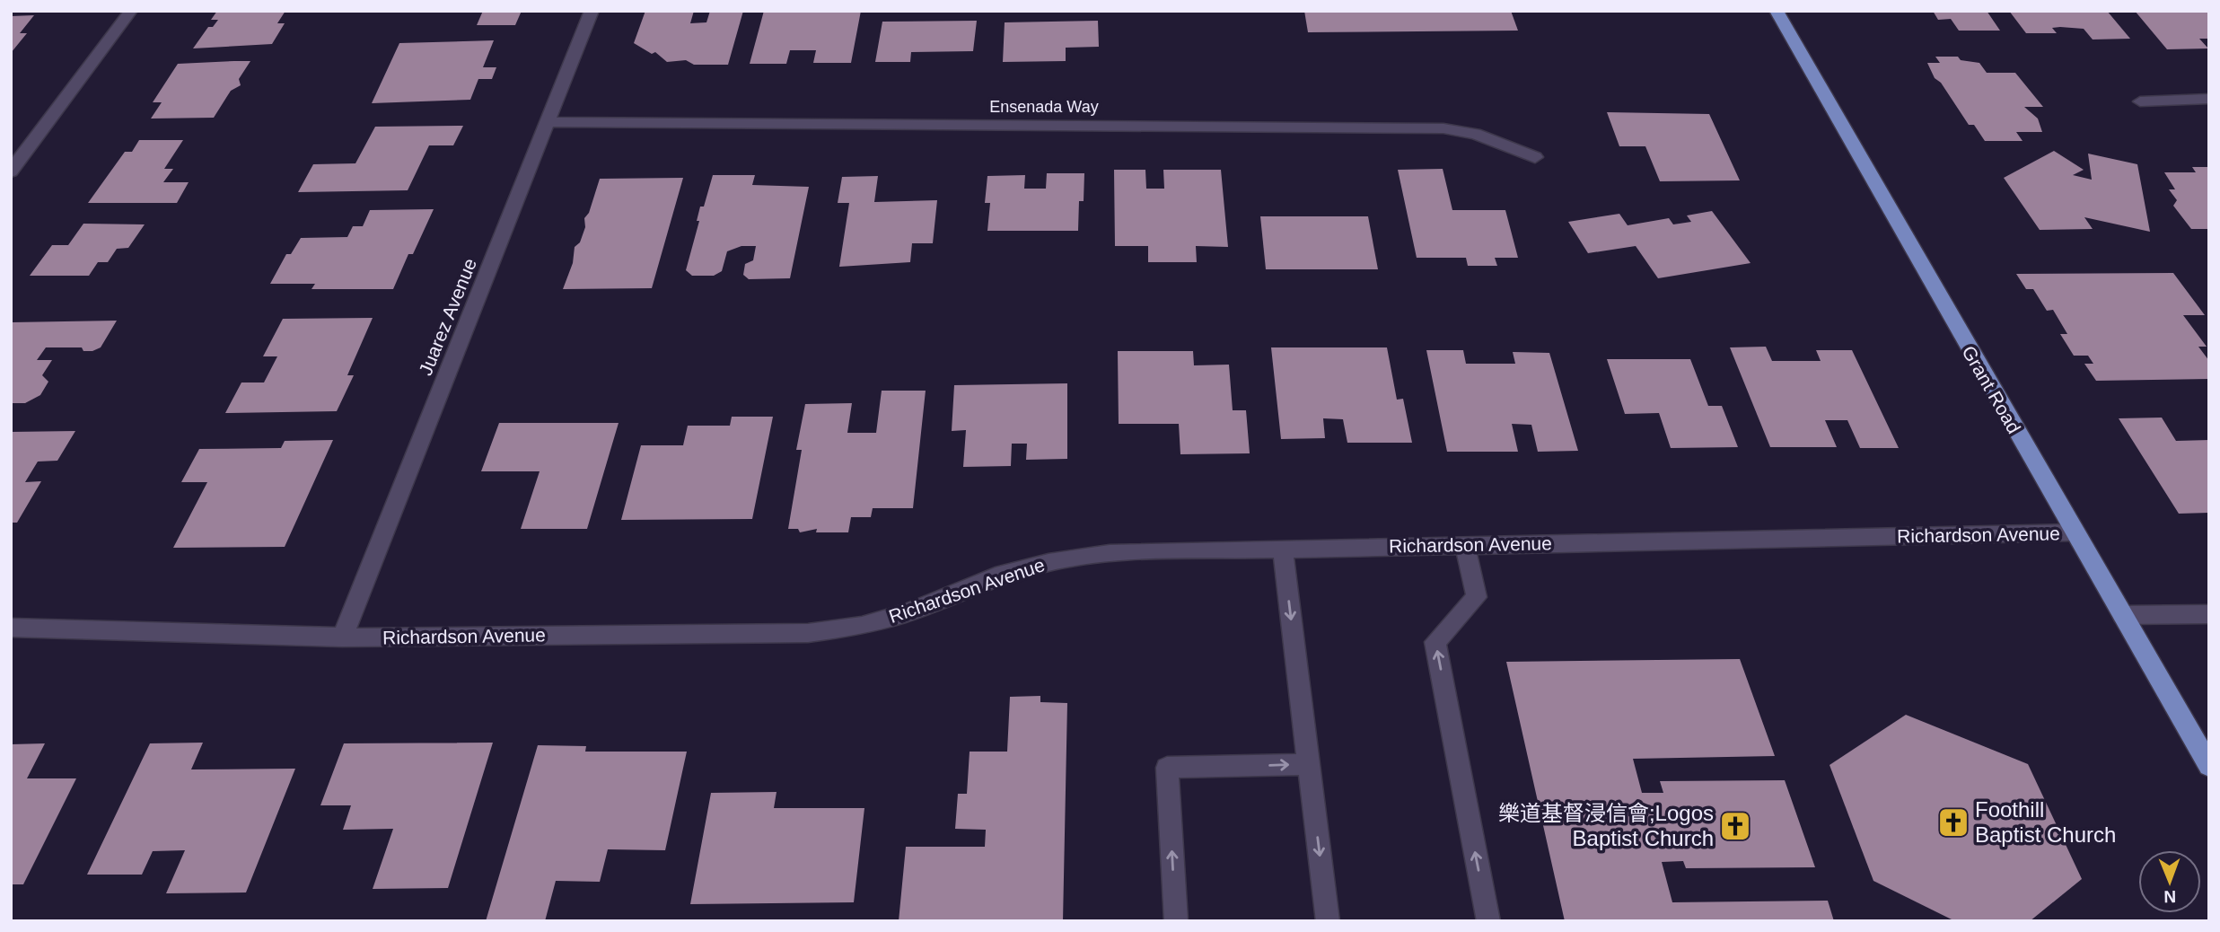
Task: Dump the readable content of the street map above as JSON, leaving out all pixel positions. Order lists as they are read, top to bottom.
{
  "streets": {
    "main road": ["Grant Road"],
    "street": ["Ensenada Way", "Juarez Avenue", "Richardson Avenue"]
  },
  "crossings": [
    ["Ensenada Way", "Juarez Avenue"],
    ["Juarez Avenue", "Richardson Avenue"],
    ["Grant Road", "Richardson Avenue"]
  ],
  "places": {
    "church": ["Foothill Baptist Church", "樂道基督浸信會;Logos Baptist Church"]
  },
  "north": "bottom"
}
